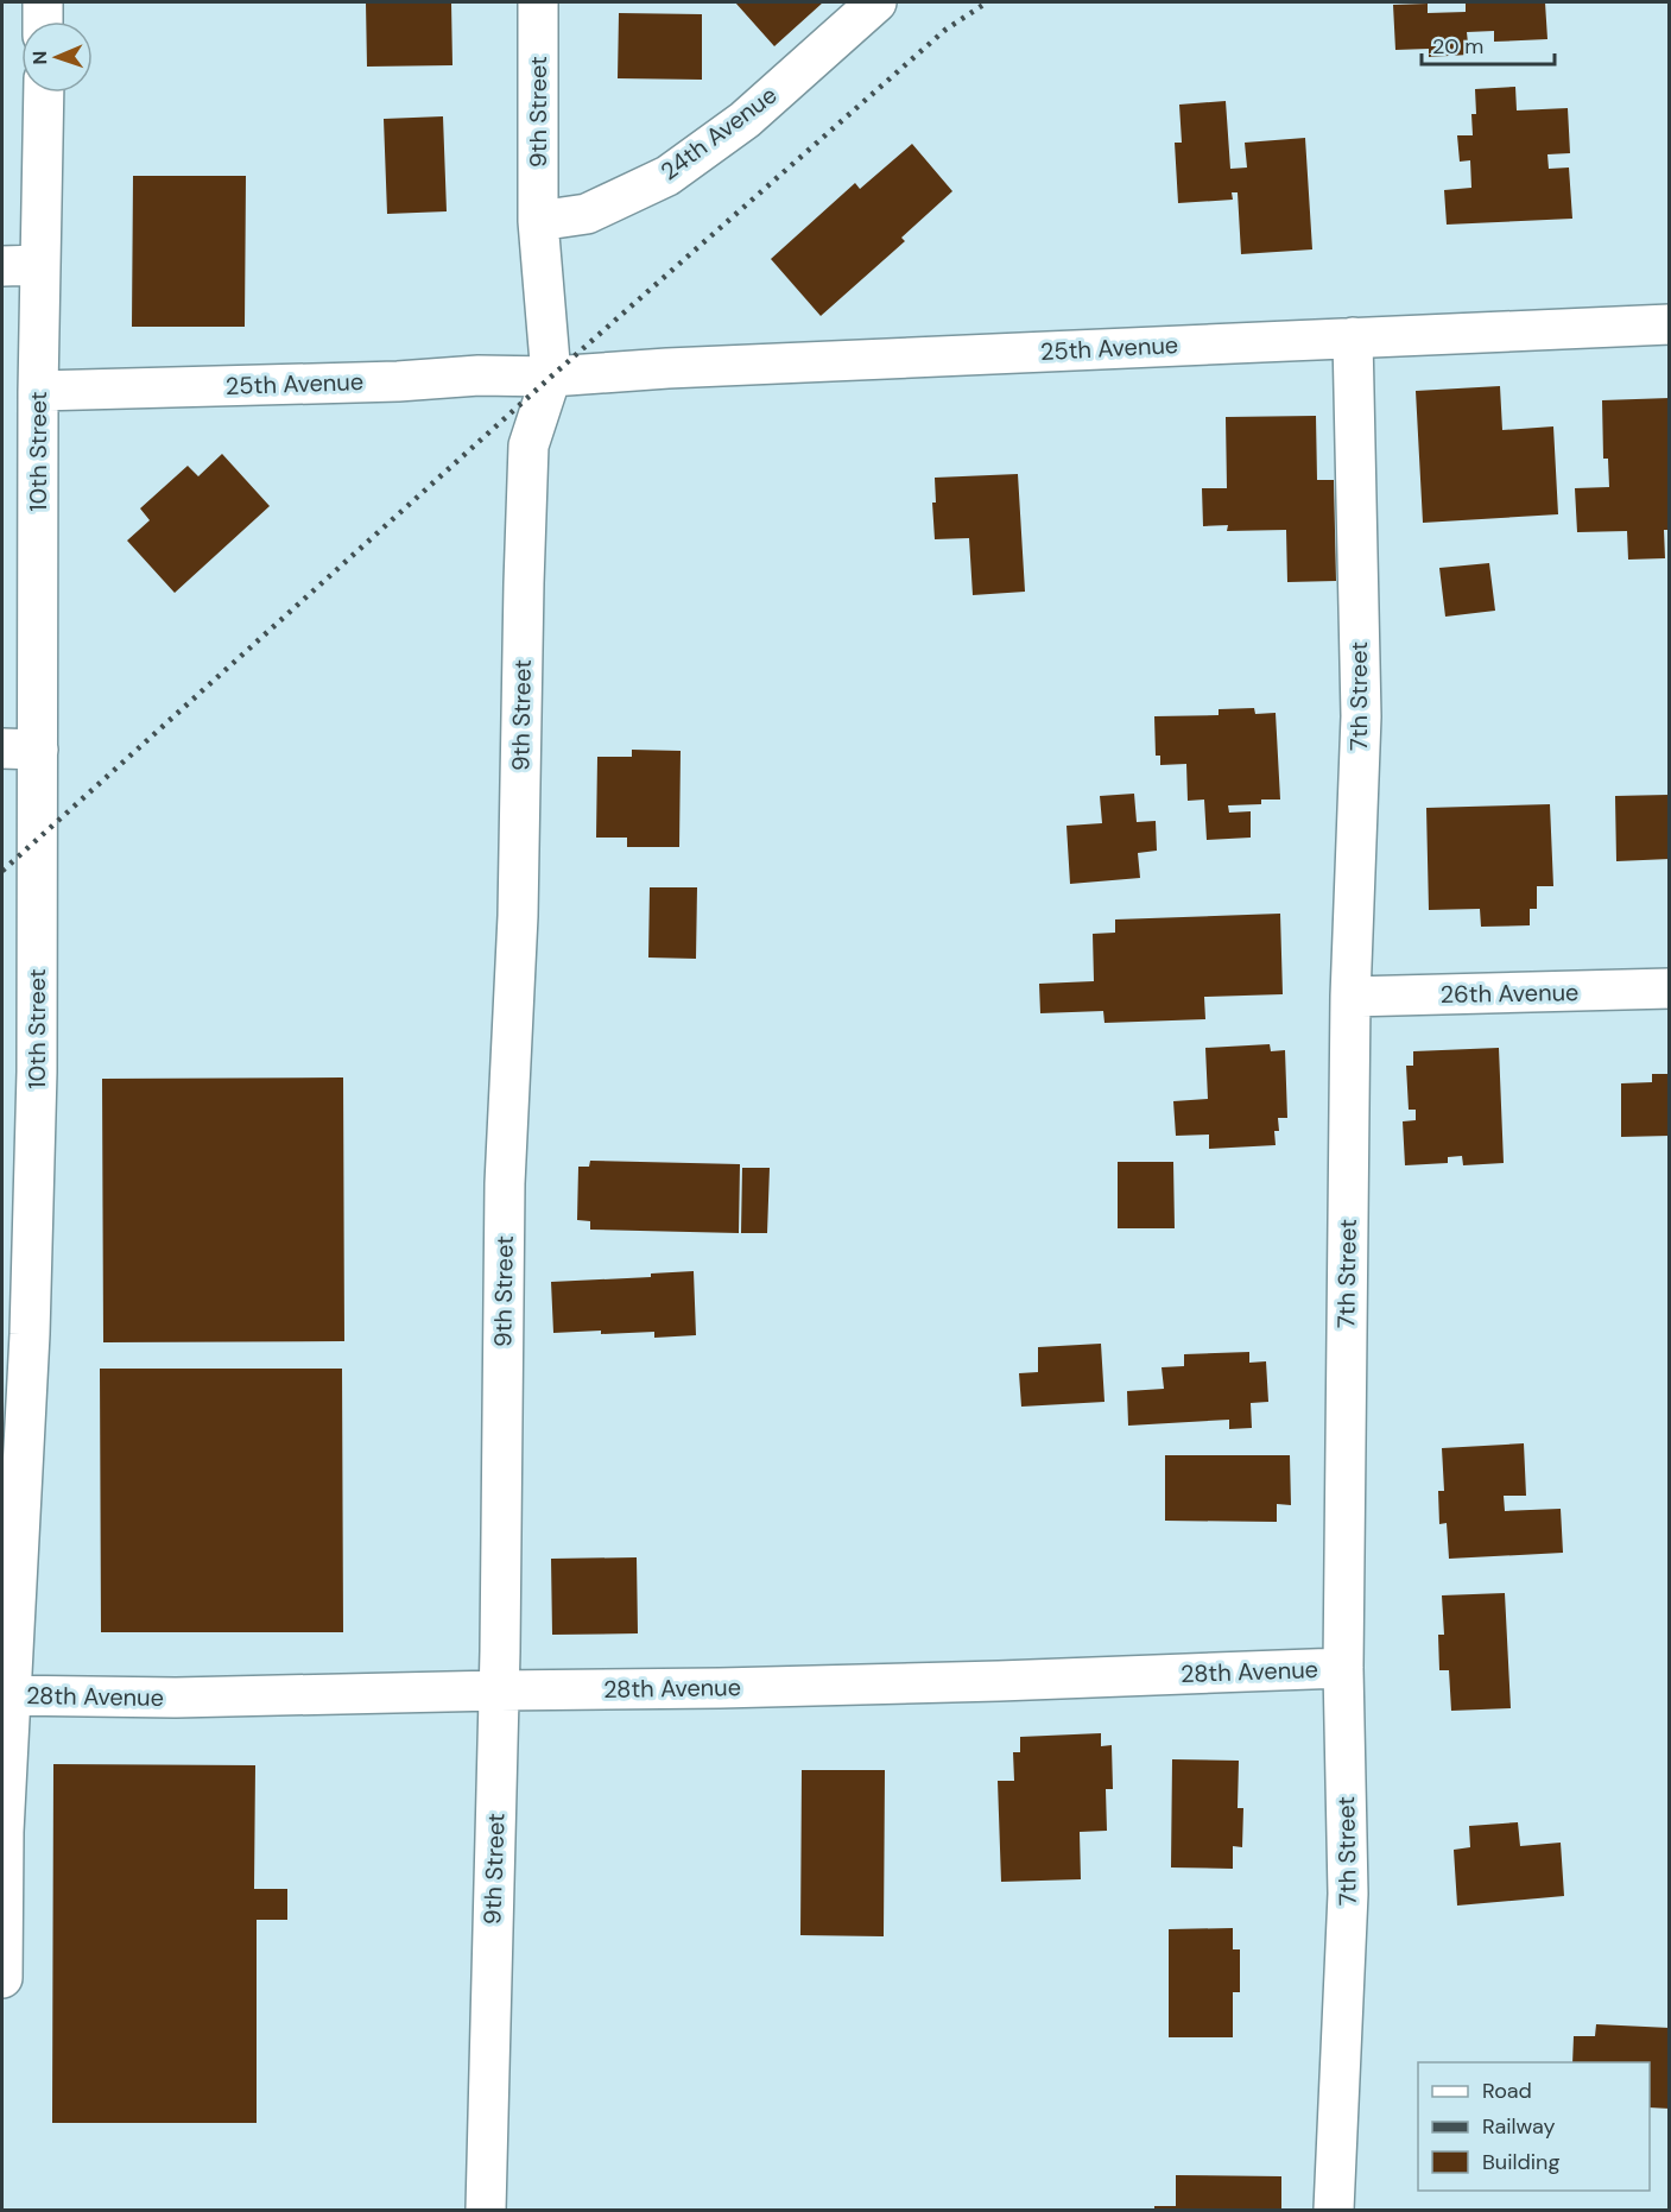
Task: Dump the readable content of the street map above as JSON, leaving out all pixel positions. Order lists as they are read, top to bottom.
{
  "streets": {
    "street": [
      "9th Street",
      "24th Avenue",
      "25th Avenue",
      "10th Street",
      "7th Street",
      "26th Avenue",
      "28th Avenue"
    ]
  },
  "crossings": [
    ["9th Street", "24th Avenue"],
    ["9th Street", "25th Avenue"],
    ["9th Street", "28th Avenue"],
    ["25th Avenue", "10th Street"],
    ["25th Avenue", "7th Street"],
    ["10th Street", "28th Avenue"],
    ["7th Street", "26th Avenue"],
    ["7th Street", "28th Avenue"]
  ],
  "legend": ["Road", "Railway", "Building"],
  "scale_bar": "20 m",
  "north": "left"
}
